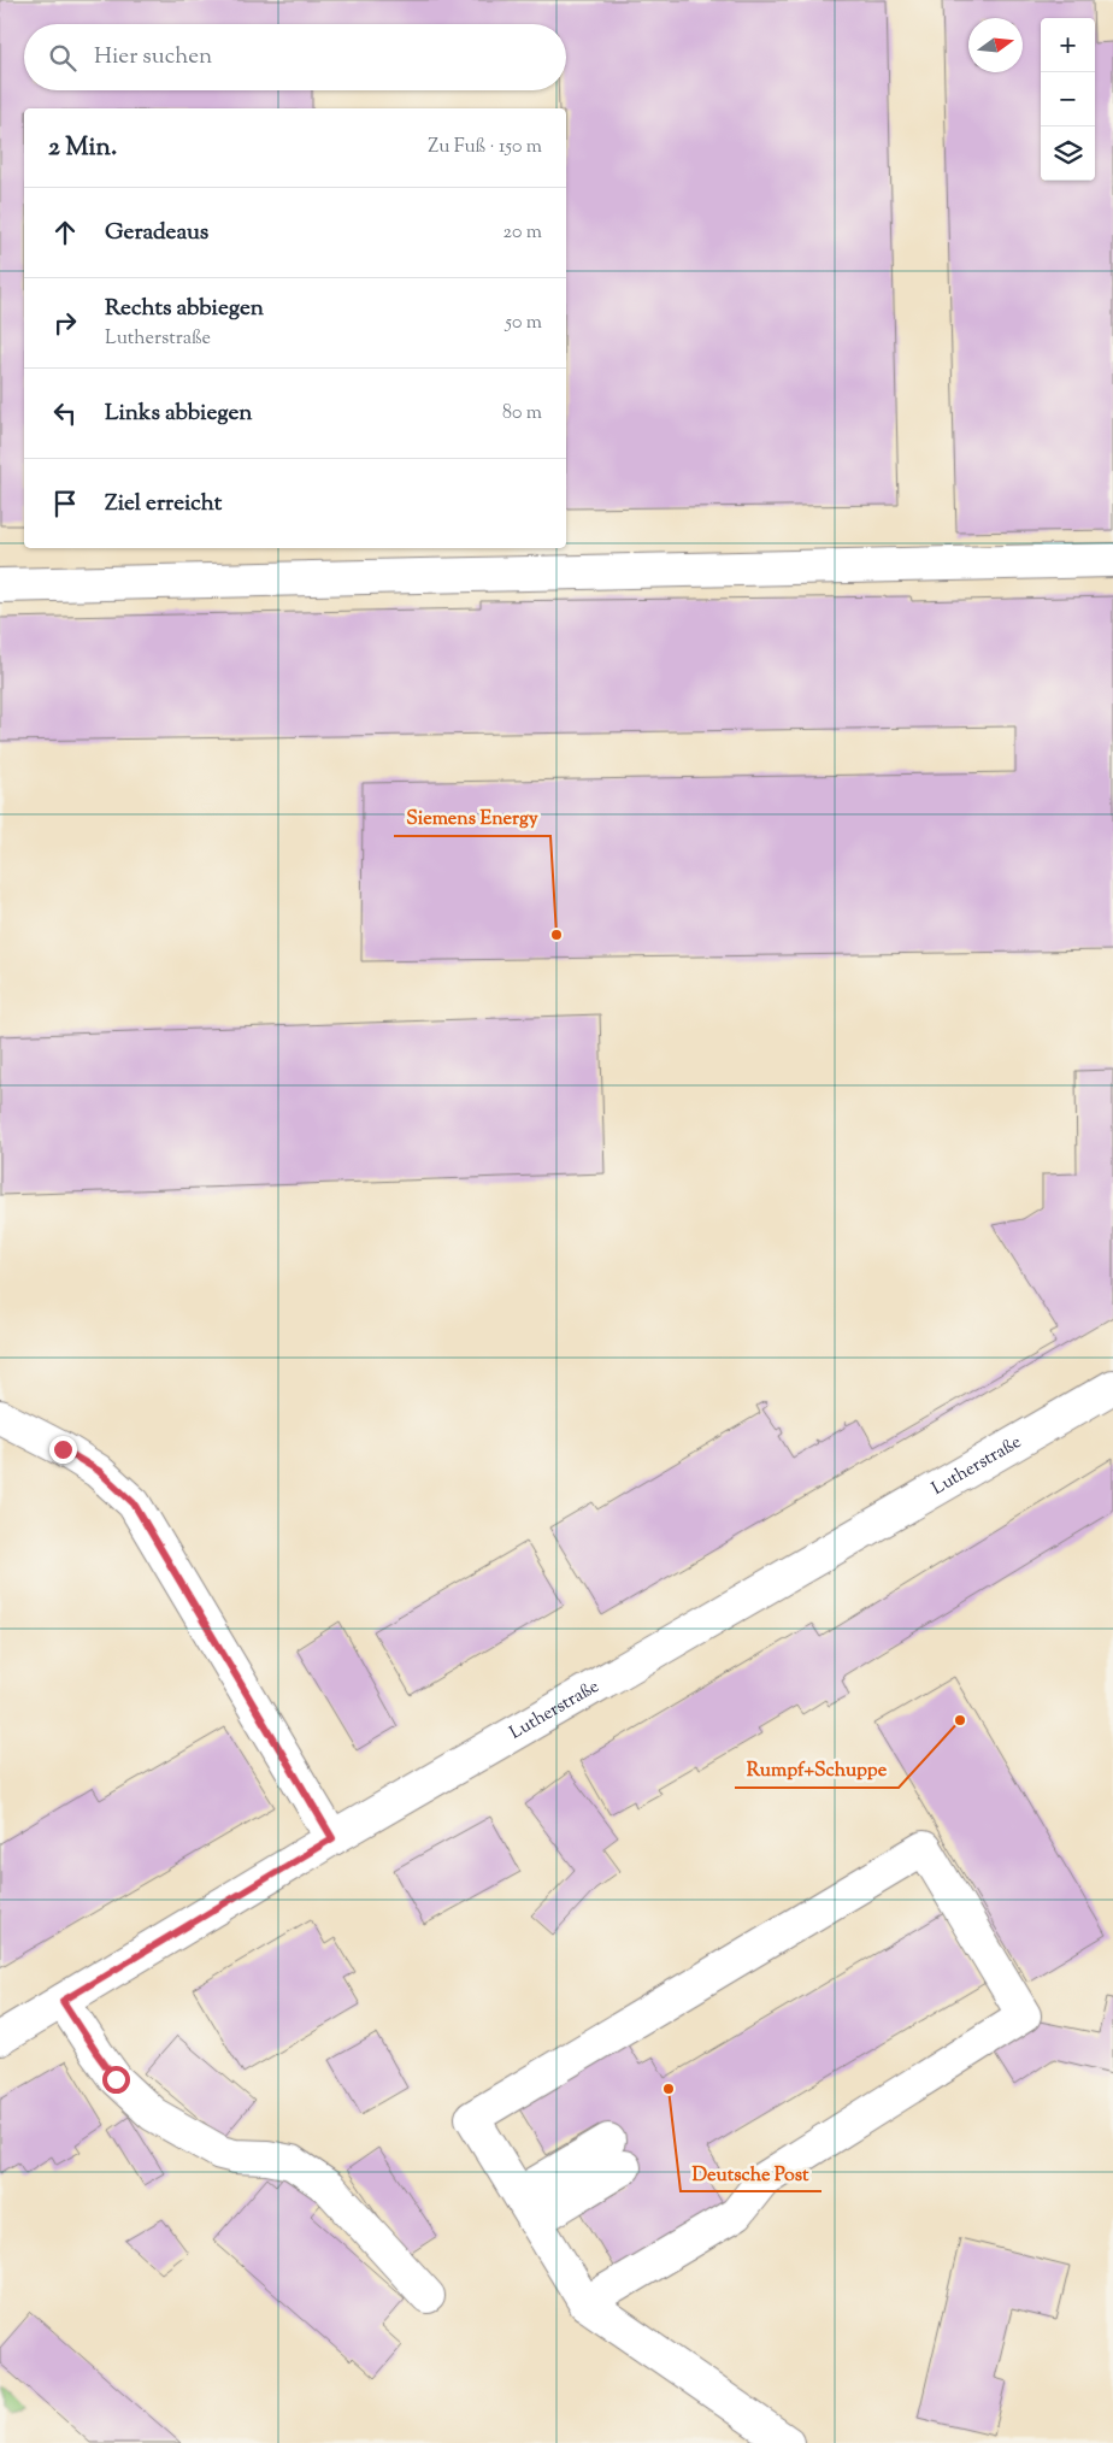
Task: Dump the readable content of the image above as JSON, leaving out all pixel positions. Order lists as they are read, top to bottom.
{
  "streets": {
    "street": ["Lutherstraße"]
  },
  "places": ["Siemens Energy", "Rumpf+Schuppe", "Deutsche Post"],
  "north": "right",
  "page": {
    "map_buttons": ["+", "−"],
    "search": "Hier suchen",
    "heading": ["2 Min.", "Zu Fuß · 150 m"],
    "list": [
      ["Geradeaus", "20 m"],
      ["Rechts abbiegen", "Lutherstraße", "50 m"],
      ["Links abbiegen", "80 m"],
      "Ziel erreicht"
    ]
  }
}
